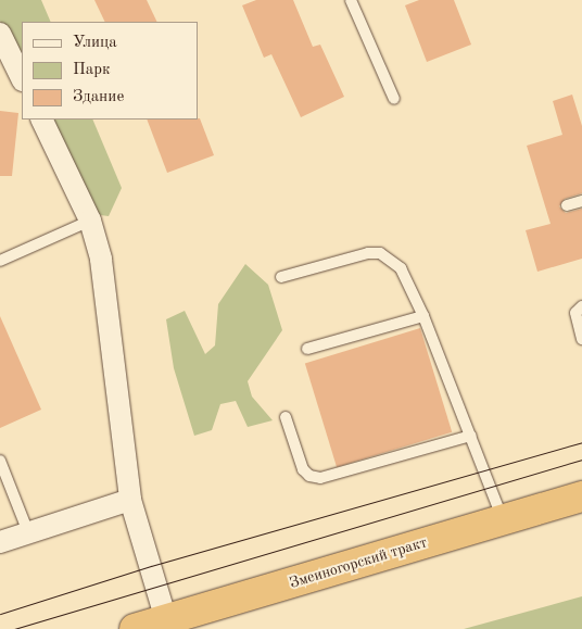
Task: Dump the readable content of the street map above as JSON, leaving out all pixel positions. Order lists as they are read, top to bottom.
{
  "streets": {
    "highway": ["Змеиногорский тракт"]
  },
  "legend": ["Улица", "Парк", "Здание"]
}
